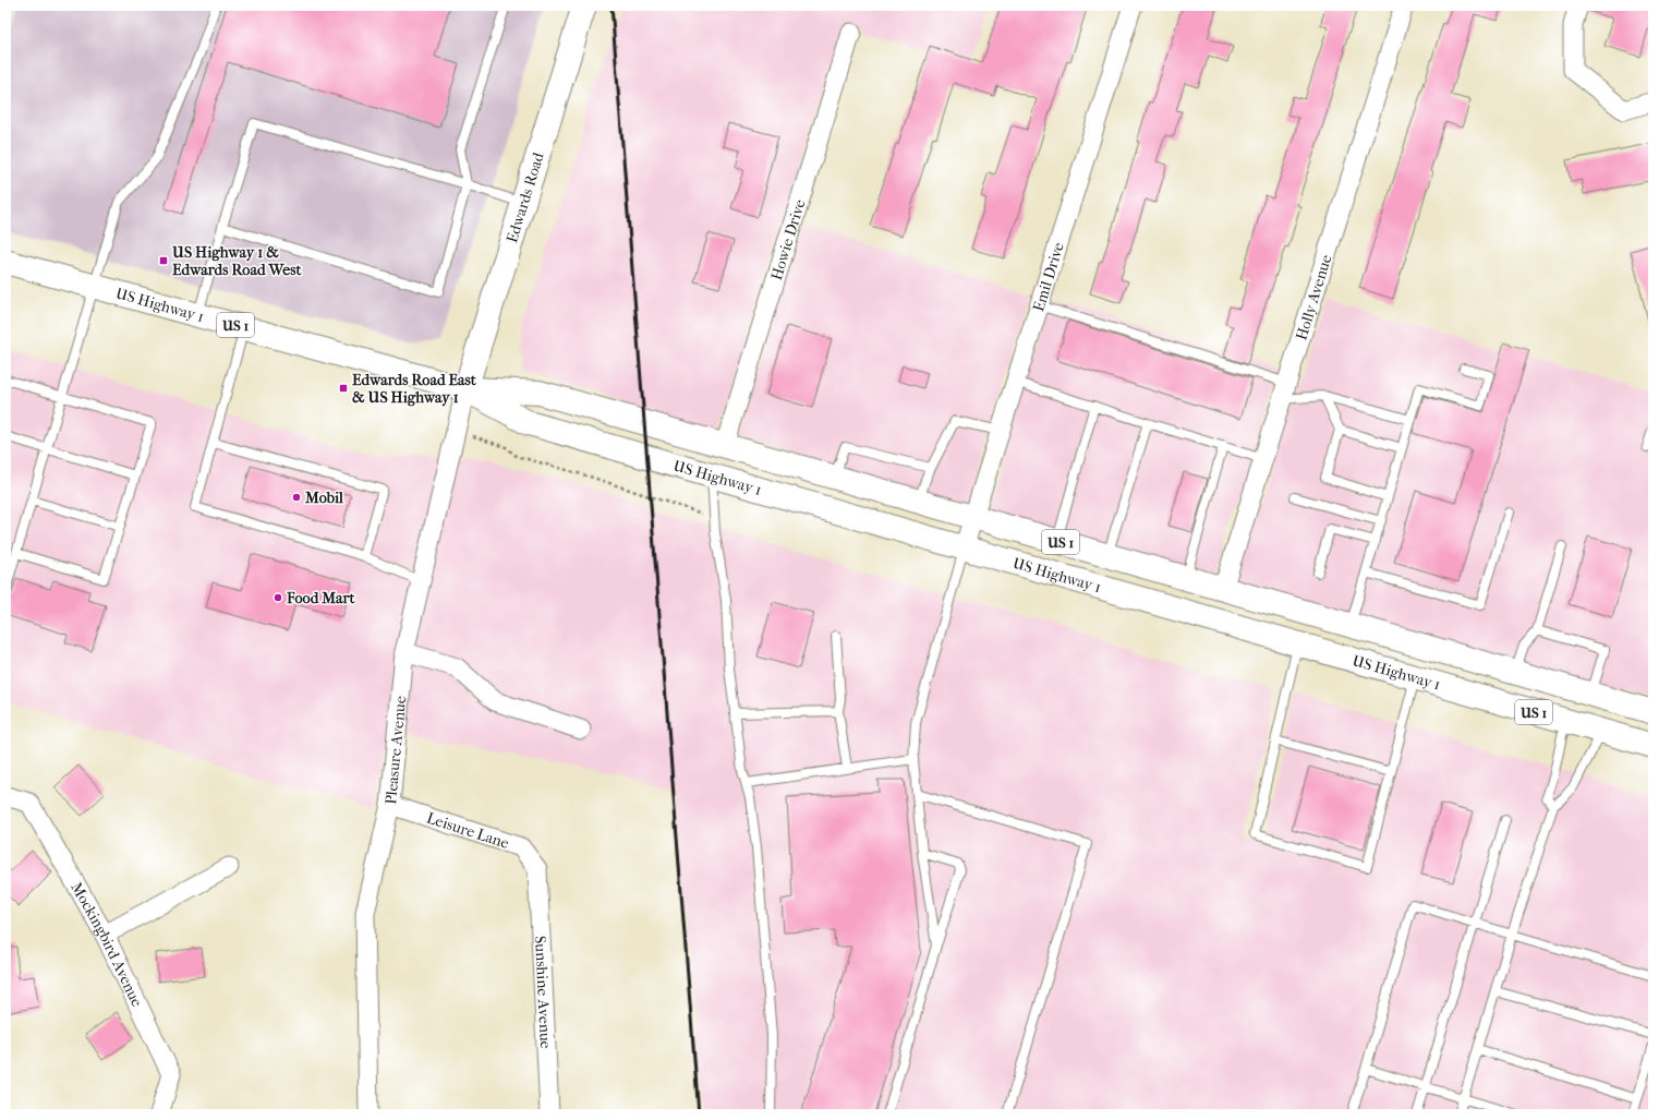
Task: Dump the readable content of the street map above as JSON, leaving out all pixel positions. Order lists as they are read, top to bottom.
{
  "streets": {
    "main road": ["Edwards Road", "US Highway 1", "US 1"],
    "street": [
      "Howie Drive",
      "Emil Drive",
      "Holly Avenue",
      "Pleasure Avenue",
      "Leisure Lane",
      "Mockingbird Avenue",
      "Sunshine Avenue"
    ]
  },
  "crossings": [
    ["Edwards Road", "US Highway 1"],
    ["Edwards Road", "Pleasure Avenue"],
    ["Howie Drive", "US Highway 1"],
    ["Emil Drive", "US Highway 1"],
    ["Holly Avenue", "US Highway 1"],
    ["US Highway 1", "Pleasure Avenue"],
    ["Pleasure Avenue", "Leisure Lane"],
    ["Leisure Lane", "Sunshine Avenue"]
  ],
  "places": {
    "transit": ["US Highway 1 & Edwards Road West", "Edwards Road East & US Highway 1"],
    "other": ["Mobil", "Food Mart"]
  }
}
